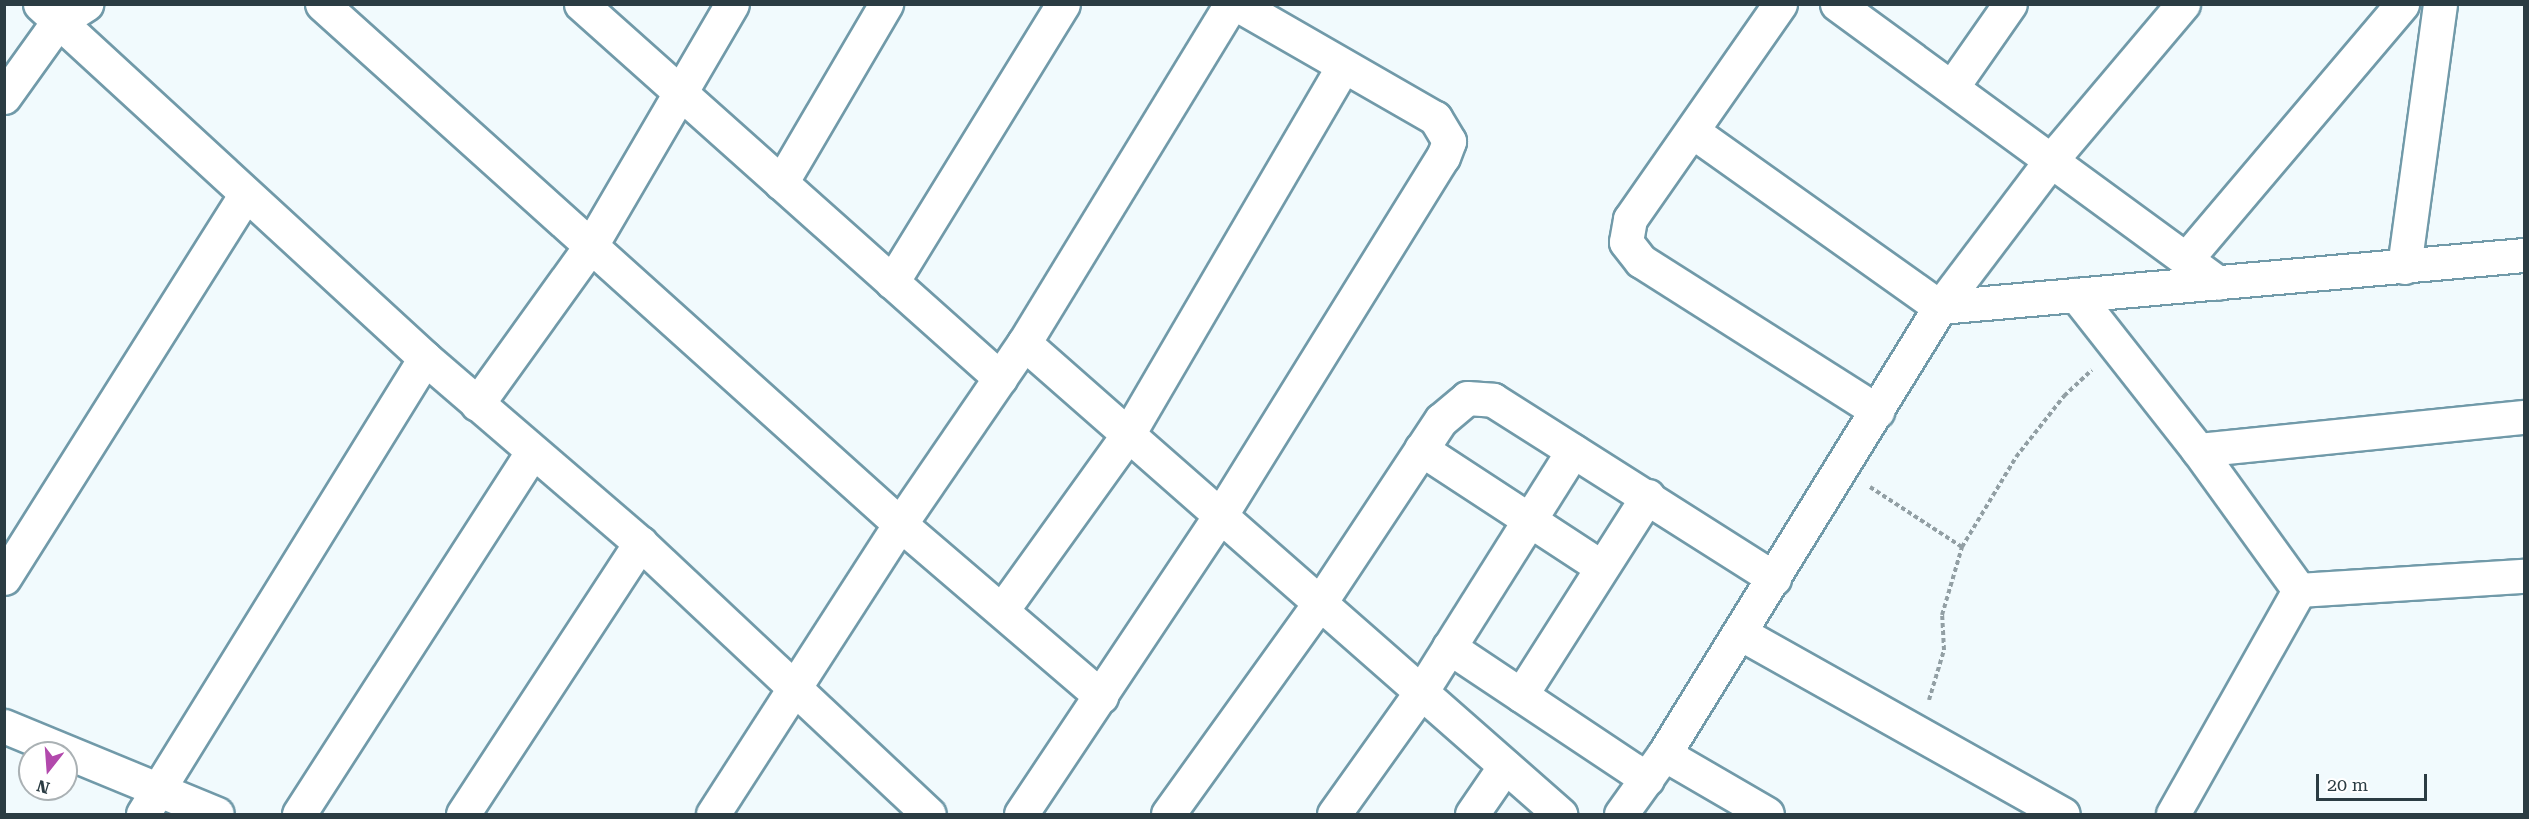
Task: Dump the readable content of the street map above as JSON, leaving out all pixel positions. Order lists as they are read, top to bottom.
{
  "scale_bar": "20 m",
  "north": "bottom"
}
